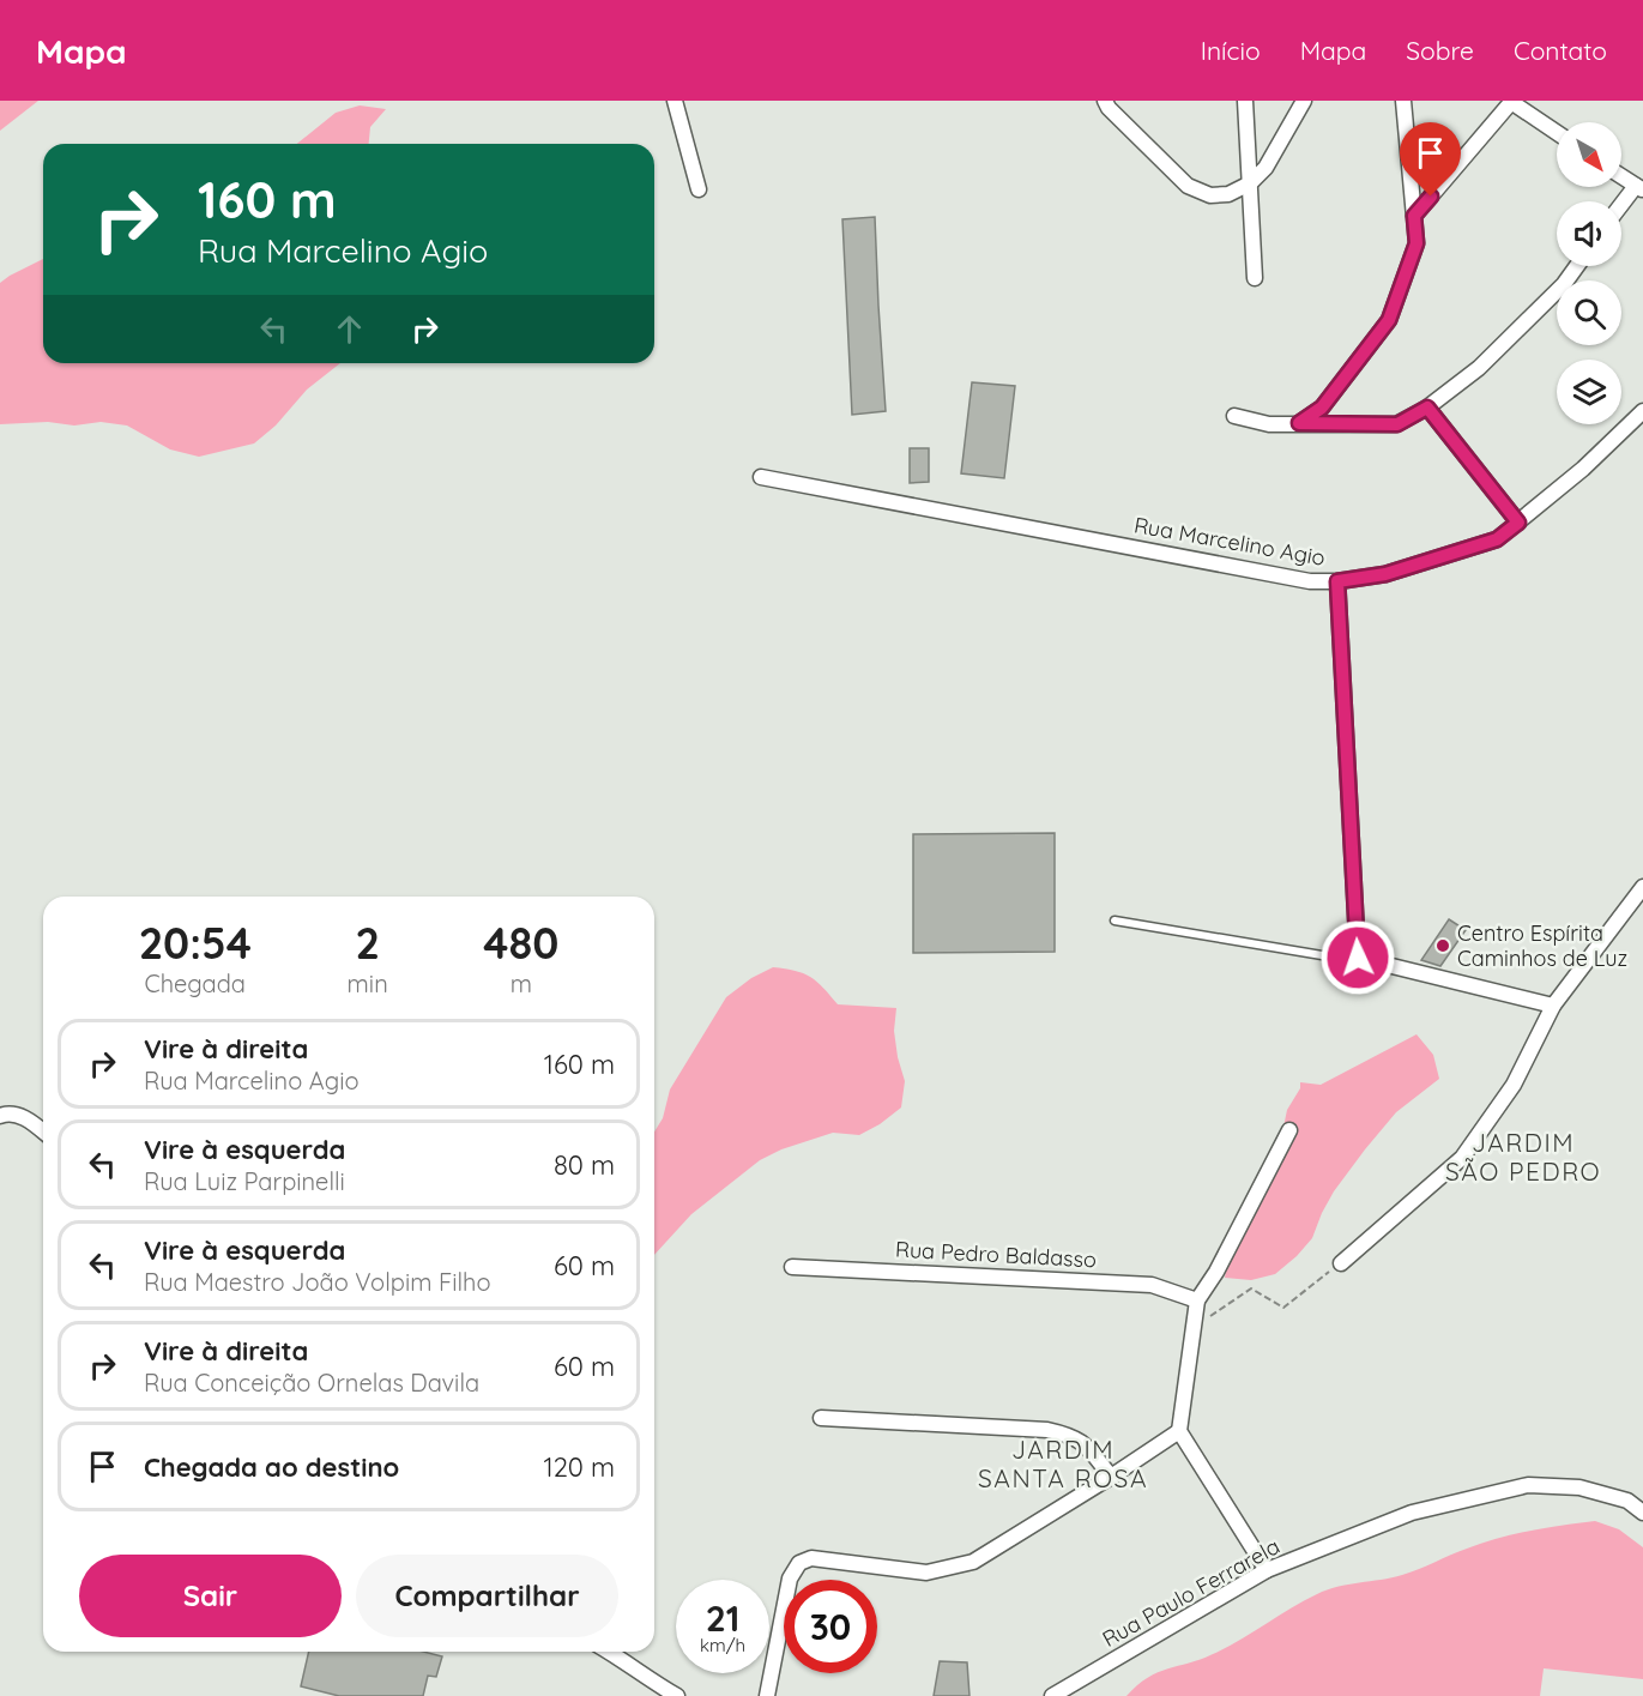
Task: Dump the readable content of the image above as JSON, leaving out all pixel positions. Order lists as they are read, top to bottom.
{
  "streets": {
    "street": ["Rua Marcelino Agio", "Rua Pedro Baldasso", "Rua Paulo Ferrarela"]
  },
  "districts": ["JARDIM SÃO PEDRO", "JARDIM SANTA ROSA"],
  "places": ["Centro Espírita Caminhos de Luz"],
  "north": "bottom right",
  "page": {
    "header": "Mapa",
    "nav": [
      "Início",
      "Mapa",
      "Sobre",
      "Contato"
    ],
    "turn": ["160 m", "Rua Marcelino Agio"],
    "eta": [
      "20:54",
      "Chegada",
      "2",
      "min",
      "480",
      "m"
    ],
    "list": [
      {
        "name": "Vire à direita",
        "note": "Rua Marcelino Agio",
        "value": "160 m"
      },
      {
        "name": "Vire à esquerda",
        "note": "Rua Luiz Parpinelli",
        "value": "80 m"
      },
      {
        "name": "Vire à esquerda",
        "note": "Rua Maestro João Volpim Filho",
        "value": "60 m"
      },
      {
        "name": "Vire à direita",
        "note": "Rua Conceição Ornelas Davila",
        "value": "60 m"
      },
      {
        "name": "Chegada ao destino",
        "value": "120 m"
      }
    ],
    "buttons": ["Sair", "Compartilhar"],
    "speed": "21 km/h",
    "limit": "30"
  }
}
